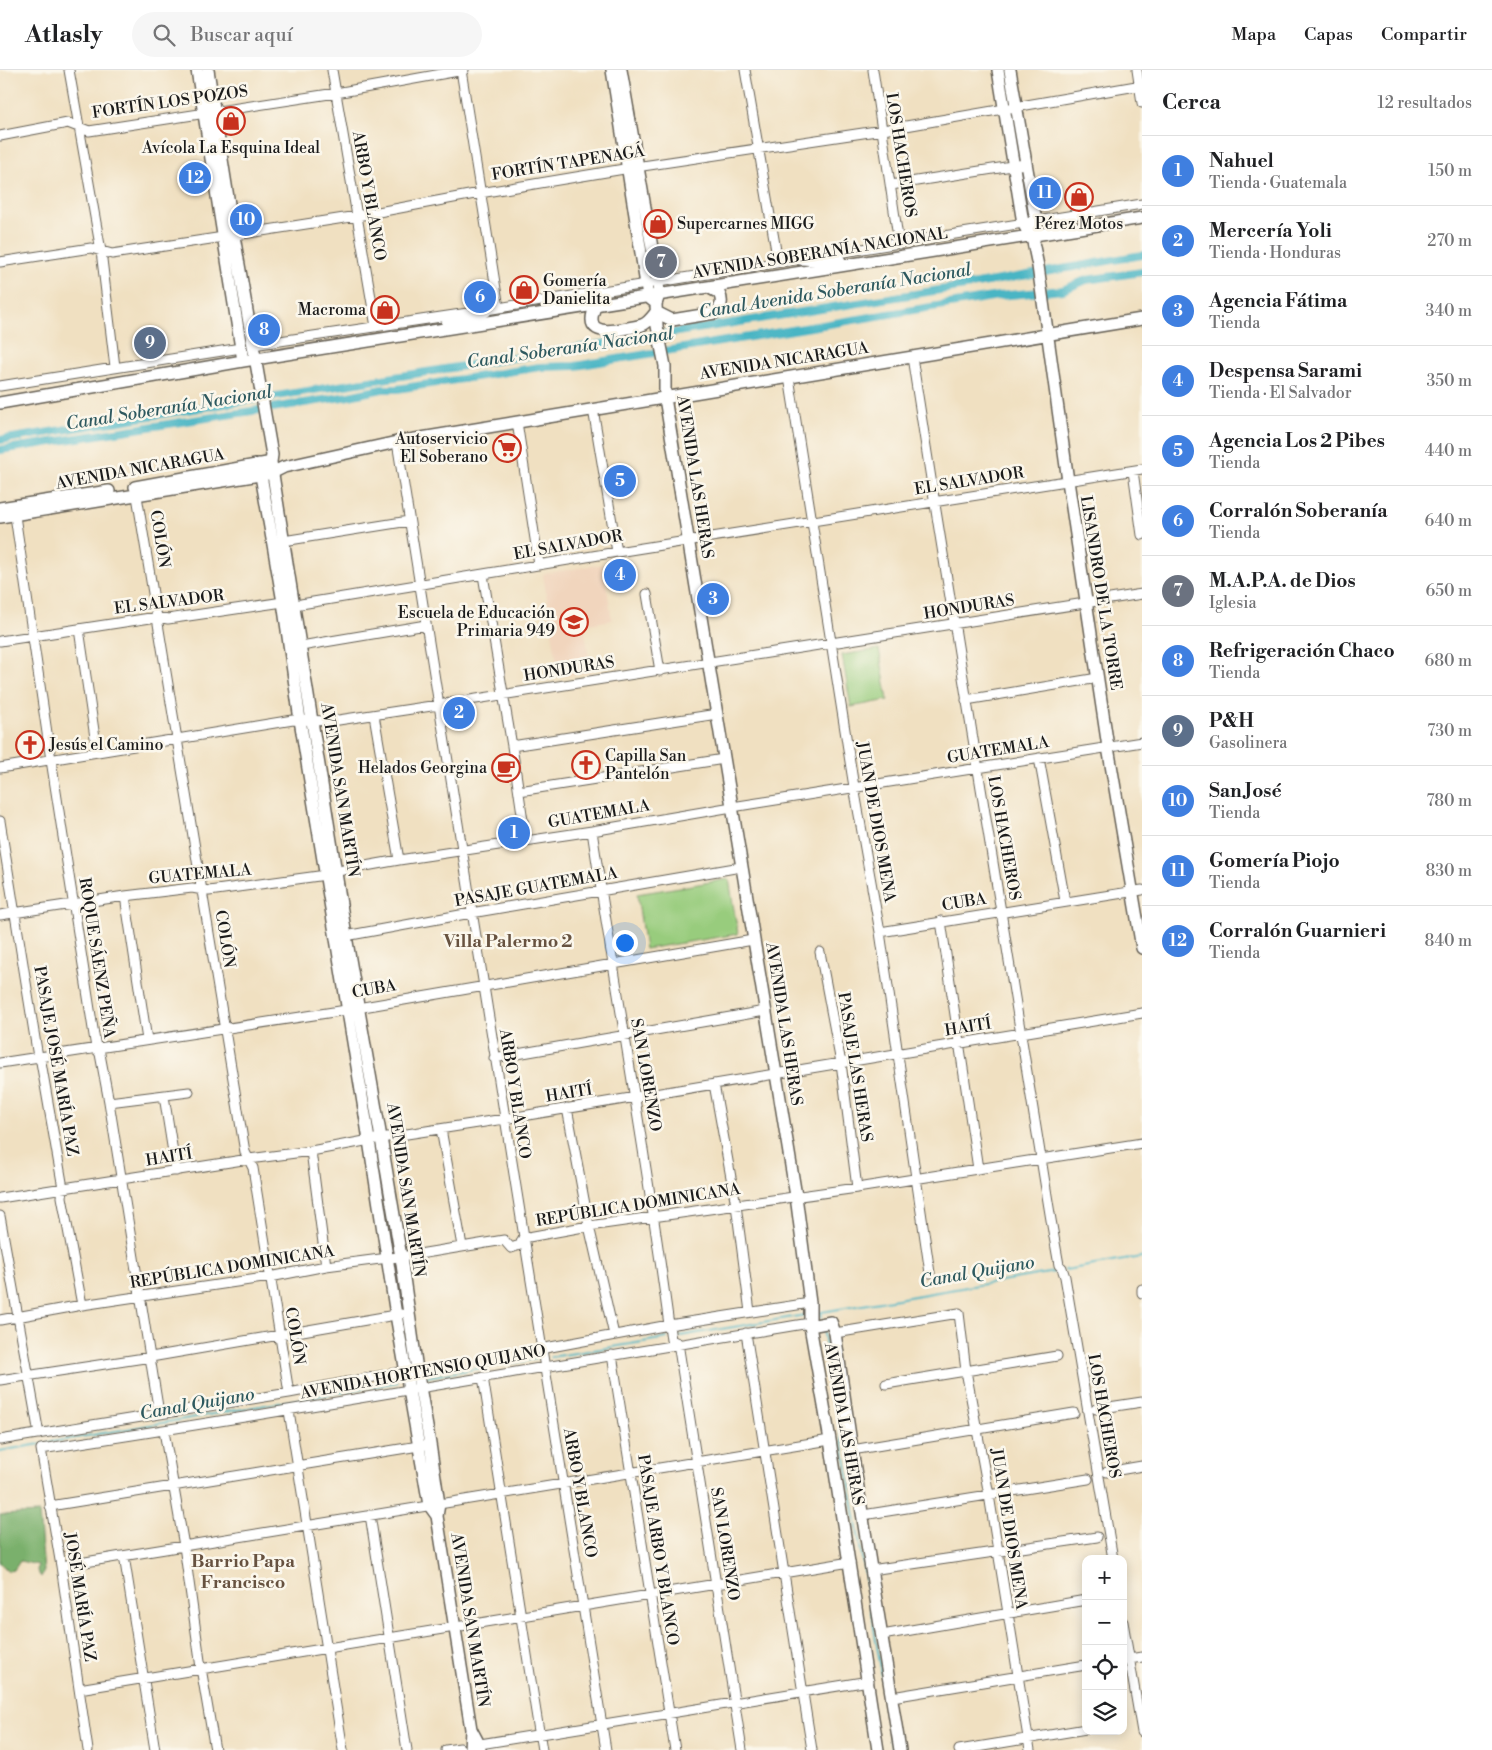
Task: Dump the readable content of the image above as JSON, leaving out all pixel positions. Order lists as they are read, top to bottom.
{
  "streets": {
    "main road": [
      "AVENIDA SOBERANÍA NACIONAL",
      "AVENIDA NICARAGUA",
      "AVENIDA LAS HERAS",
      "LISANDRO DE LA TORRE",
      "AVENIDA SAN MARTÍN"
    ],
    "street": [
      "FORTÍN LOS POZOS",
      "LOS HACHEROS",
      "FORTÍN TAPENAGÁ",
      "ARBO Y BLANCO",
      "EL SALVADOR",
      "COLÓN",
      "HONDURAS",
      "GUATEMALA",
      "JUAN DE DIOS MENA",
      "PASAJE GUATEMALA",
      "CUBA",
      "ROQUE SÁENZ PEÑA",
      "HAITÍ",
      "PASAJE JOSÉ MARÍA PAZ",
      "PASAJE LAS HERAS",
      "SAN LORENZO",
      "REPÚBLICA DOMINICANA",
      "AVENIDA HORTENSIO QUIJANO",
      "PASAJE ARBO Y BLANCO",
      "JOSÉ MARÍA PAZ"
    ]
  },
  "crossings": [
    ["FORTÍN LOS POZOS", "ARBO Y BLANCO"],
    ["FORTÍN LOS POZOS", "AVENIDA SAN MARTÍN"],
    ["LOS HACHEROS", "FORTÍN TAPENAGÁ"],
    ["LOS HACHEROS", "AVENIDA SOBERANÍA NACIONAL"],
    ["LOS HACHEROS", "AVENIDA NICARAGUA"],
    ["LOS HACHEROS", "EL SALVADOR"],
    ["LOS HACHEROS", "HONDURAS"],
    ["LOS HACHEROS", "GUATEMALA"],
    ["LOS HACHEROS", "CUBA"],
    ["LOS HACHEROS", "HAITÍ"],
    ["LOS HACHEROS", "REPÚBLICA DOMINICANA"],
    ["FORTÍN TAPENAGÁ", "ARBO Y BLANCO"],
    ["FORTÍN TAPENAGÁ", "AVENIDA LAS HERAS"],
    ["FORTÍN TAPENAGÁ", "LISANDRO DE LA TORRE"],
    ["FORTÍN TAPENAGÁ", "AVENIDA SAN MARTÍN"],
    ["ARBO Y BLANCO", "AVENIDA SOBERANÍA NACIONAL"],
    ["ARBO Y BLANCO", "AVENIDA NICARAGUA"],
    ["ARBO Y BLANCO", "EL SALVADOR"],
    ["ARBO Y BLANCO", "HONDURAS"],
    ["ARBO Y BLANCO", "GUATEMALA"],
    ["ARBO Y BLANCO", "PASAJE GUATEMALA"],
    ["ARBO Y BLANCO", "CUBA"],
    ["ARBO Y BLANCO", "HAITÍ"],
    ["ARBO Y BLANCO", "REPÚBLICA DOMINICANA"],
    ["ARBO Y BLANCO", "AVENIDA HORTENSIO QUIJANO"],
    ["AVENIDA SOBERANÍA NACIONAL", "AVENIDA LAS HERAS"],
    ["AVENIDA SOBERANÍA NACIONAL", "LISANDRO DE LA TORRE"],
    ["AVENIDA SOBERANÍA NACIONAL", "AVENIDA SAN MARTÍN"],
    ["AVENIDA NICARAGUA", "AVENIDA LAS HERAS"],
    ["AVENIDA NICARAGUA", "COLÓN"],
    ["AVENIDA NICARAGUA", "LISANDRO DE LA TORRE"],
    ["AVENIDA NICARAGUA", "AVENIDA SAN MARTÍN"],
    ["AVENIDA NICARAGUA", "JUAN DE DIOS MENA"],
    ["AVENIDA NICARAGUA", "ROQUE SÁENZ PEÑA"],
    ["AVENIDA LAS HERAS", "EL SALVADOR"],
    ["AVENIDA LAS HERAS", "HONDURAS"],
    ["AVENIDA LAS HERAS", "GUATEMALA"],
    ["AVENIDA LAS HERAS", "JUAN DE DIOS MENA"],
    ["AVENIDA LAS HERAS", "PASAJE GUATEMALA"],
    ["AVENIDA LAS HERAS", "CUBA"],
    ["AVENIDA LAS HERAS", "HAITÍ"],
    ["AVENIDA LAS HERAS", "REPÚBLICA DOMINICANA"],
    ["AVENIDA LAS HERAS", "AVENIDA HORTENSIO QUIJANO"],
    ["EL SALVADOR", "COLÓN"],
    ["EL SALVADOR", "LISANDRO DE LA TORRE"],
    ["EL SALVADOR", "AVENIDA SAN MARTÍN"],
    ["EL SALVADOR", "JUAN DE DIOS MENA"],
    ["EL SALVADOR", "ROQUE SÁENZ PEÑA"],
    ["COLÓN", "HONDURAS"],
    ["COLÓN", "GUATEMALA"],
    ["COLÓN", "CUBA"],
    ["COLÓN", "HAITÍ"],
    ["COLÓN", "REPÚBLICA DOMINICANA"],
    ["COLÓN", "AVENIDA HORTENSIO QUIJANO"],
    ["LISANDRO DE LA TORRE", "HONDURAS"],
    ["LISANDRO DE LA TORRE", "GUATEMALA"],
    ["LISANDRO DE LA TORRE", "CUBA"],
    ["HONDURAS", "AVENIDA SAN MARTÍN"],
    ["HONDURAS", "JUAN DE DIOS MENA"],
    ["HONDURAS", "ROQUE SÁENZ PEÑA"],
    ["GUATEMALA", "AVENIDA SAN MARTÍN"],
    ["GUATEMALA", "JUAN DE DIOS MENA"],
    ["GUATEMALA", "ROQUE SÁENZ PEÑA"],
    ["GUATEMALA", "PASAJE JOSÉ MARÍA PAZ"],
    ["GUATEMALA", "SAN LORENZO"],
    ["AVENIDA SAN MARTÍN", "PASAJE GUATEMALA"],
    ["AVENIDA SAN MARTÍN", "CUBA"],
    ["AVENIDA SAN MARTÍN", "HAITÍ"],
    ["AVENIDA SAN MARTÍN", "REPÚBLICA DOMINICANA"],
    ["AVENIDA SAN MARTÍN", "AVENIDA HORTENSIO QUIJANO"],
    ["JUAN DE DIOS MENA", "CUBA"],
    ["JUAN DE DIOS MENA", "HAITÍ"],
    ["JUAN DE DIOS MENA", "REPÚBLICA DOMINICANA"],
    ["PASAJE GUATEMALA", "SAN LORENZO"],
    ["CUBA", "ROQUE SÁENZ PEÑA"],
    ["CUBA", "PASAJE JOSÉ MARÍA PAZ"],
    ["CUBA", "SAN LORENZO"],
    ["ROQUE SÁENZ PEÑA", "HAITÍ"],
    ["ROQUE SÁENZ PEÑA", "REPÚBLICA DOMINICANA"],
    ["ROQUE SÁENZ PEÑA", "AVENIDA HORTENSIO QUIJANO"],
    ["HAITÍ", "PASAJE JOSÉ MARÍA PAZ"],
    ["HAITÍ", "PASAJE LAS HERAS"],
    ["HAITÍ", "SAN LORENZO"],
    ["PASAJE JOSÉ MARÍA PAZ", "REPÚBLICA DOMINICANA"],
    ["PASAJE LAS HERAS", "REPÚBLICA DOMINICANA"],
    ["SAN LORENZO", "REPÚBLICA DOMINICANA"],
    ["SAN LORENZO", "AVENIDA HORTENSIO QUIJANO"],
    ["AVENIDA HORTENSIO QUIJANO", "PASAJE ARBO Y BLANCO"],
    ["AVENIDA HORTENSIO QUIJANO", "JOSÉ MARÍA PAZ"]
  ],
  "districts": ["Villa Palermo 2", "Barrio Papa Francisco"],
  "water": ["Canal Avenida Soberanía Nacional", "Canal Soberanía Nacional", "Canal Quijano"],
  "places": {
    "shop": [
      "Avícola La Esquina Ideal",
      "Pérez Motos",
      "Supercarnes MIGG",
      "Gomería Danielita",
      "Macroma"
    ],
    "supermarket": ["Autoservicio El Soberano"],
    "school or university": ["Escuela de Educación Primaria 949"],
    "church": ["Jesús el Camino", "Capilla San Pantelón"],
    "cafe": ["Helados Georgina"]
  },
  "page": {
    "header": "Atlasly",
    "search": "Buscar aquí",
    "nav": ["Mapa", "Capas", "Compartir"],
    "heading": ["Cerca", "12 resultados"],
    "list": [
      {
        "mark": "1",
        "name": "Nahuel",
        "note": "Tienda · Guatemala",
        "value": "150 m"
      },
      {
        "mark": "2",
        "name": "Mercería Yoli",
        "note": "Tienda · Honduras",
        "value": "270 m"
      },
      {
        "mark": "3",
        "name": "Agencia Fátima",
        "note": "Tienda",
        "value": "340 m"
      },
      {
        "mark": "4",
        "name": "Despensa Sarami",
        "note": "Tienda · El Salvador",
        "value": "350 m"
      },
      {
        "mark": "5",
        "name": "Agencia Los 2 Pibes",
        "note": "Tienda",
        "value": "440 m"
      },
      {
        "mark": "6",
        "name": "Corralón Soberanía",
        "note": "Tienda",
        "value": "640 m"
      },
      {
        "mark": "7",
        "name": "M.A.P.A. de Dios",
        "note": "Iglesia",
        "value": "650 m"
      },
      {
        "mark": "8",
        "name": "Refrigeración Chaco",
        "note": "Tienda",
        "value": "680 m"
      },
      {
        "mark": "9",
        "name": "P&H",
        "note": "Gasolinera",
        "value": "730 m"
      },
      {
        "mark": "10",
        "name": "San José",
        "note": "Tienda",
        "value": "780 m"
      },
      {
        "mark": "11",
        "name": "Gomería Piojo",
        "note": "Tienda",
        "value": "830 m"
      },
      {
        "mark": "12",
        "name": "Corralón Guarnieri",
        "note": "Tienda",
        "value": "840 m"
      }
    ],
    "pins": [
      "12",
      "11",
      "10",
      "7",
      "6",
      "8",
      "9",
      "5",
      "4",
      "3",
      "2",
      "1"
    ],
    "map_buttons": ["+", "−"]
  }
}
